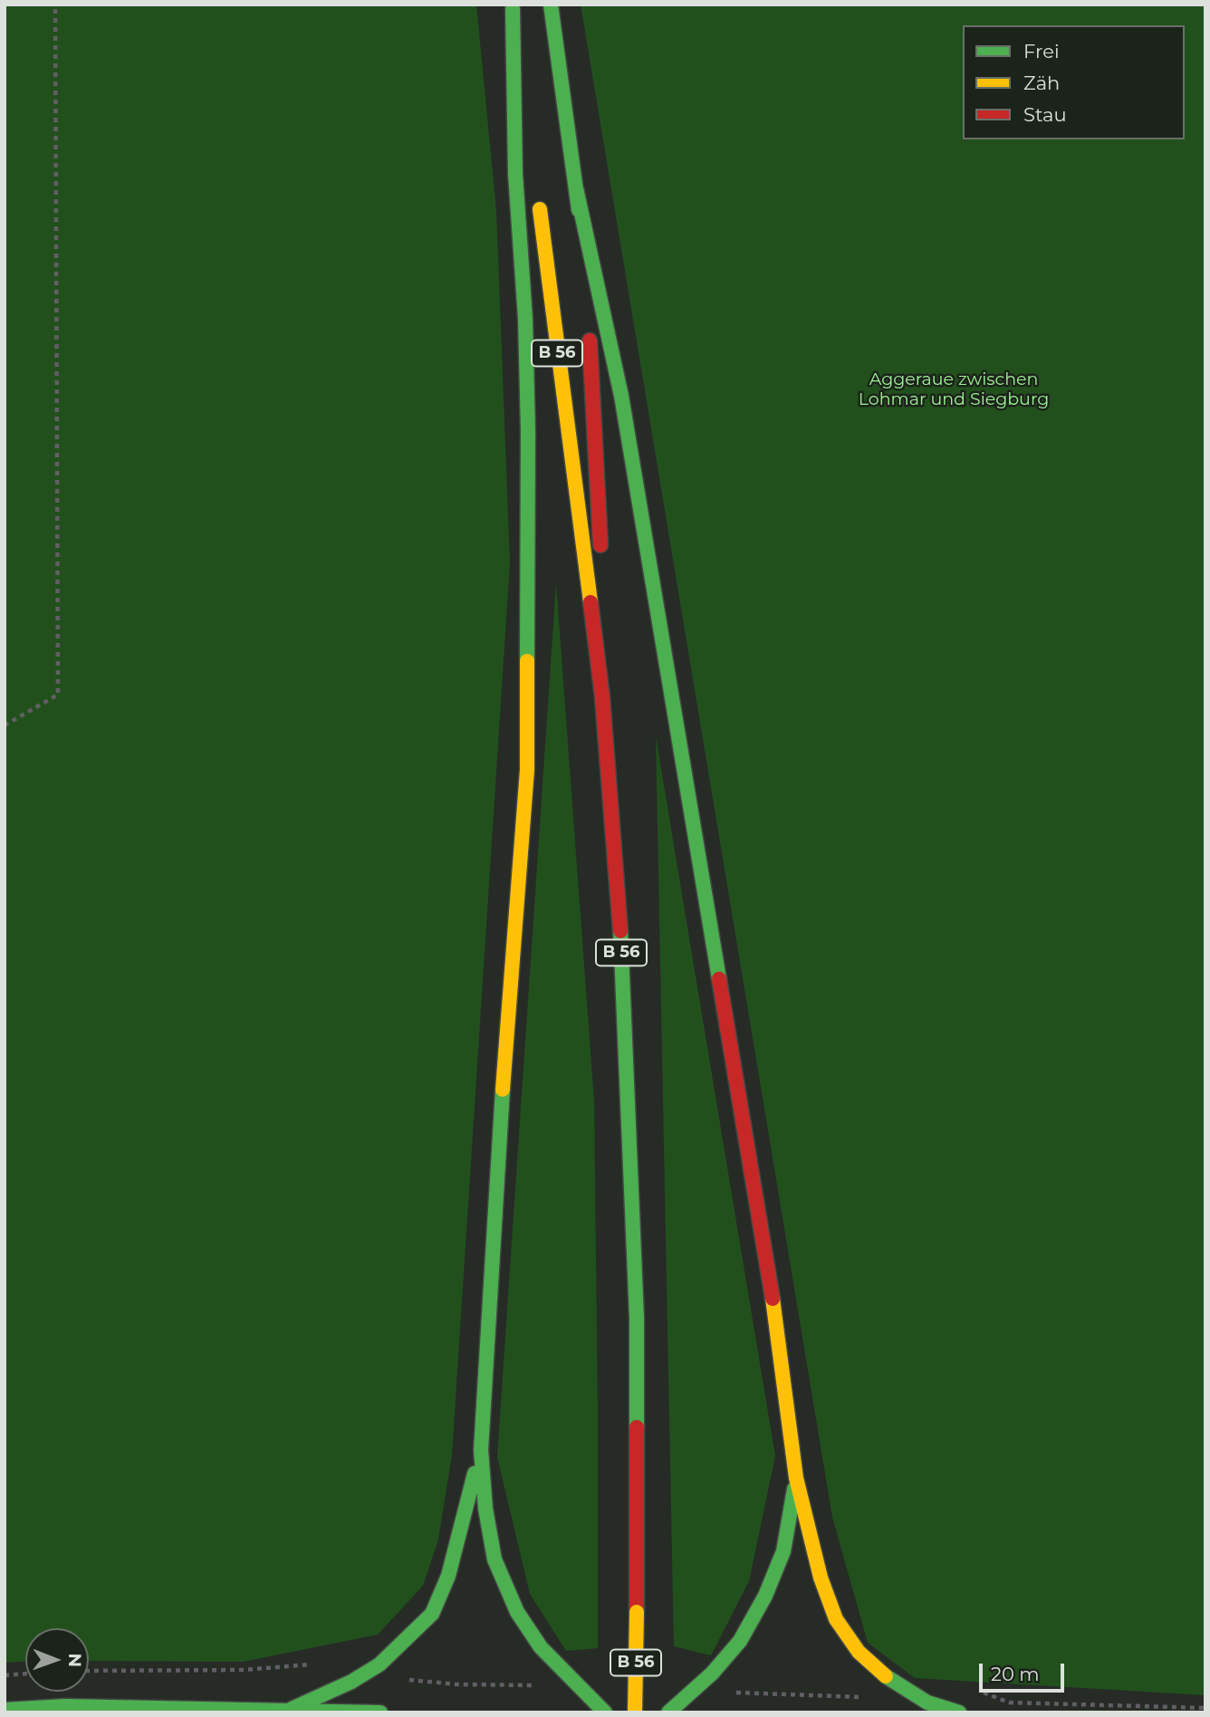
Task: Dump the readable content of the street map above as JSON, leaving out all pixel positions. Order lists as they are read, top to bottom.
{
  "streets": {
    "main road": ["B 56"]
  },
  "parks": ["Aggeraue zwischen Lohmar und Siegburg"],
  "legend": ["Frei", "Zäh", "Stau"],
  "scale_bar": "20 m",
  "north": "right"
}
